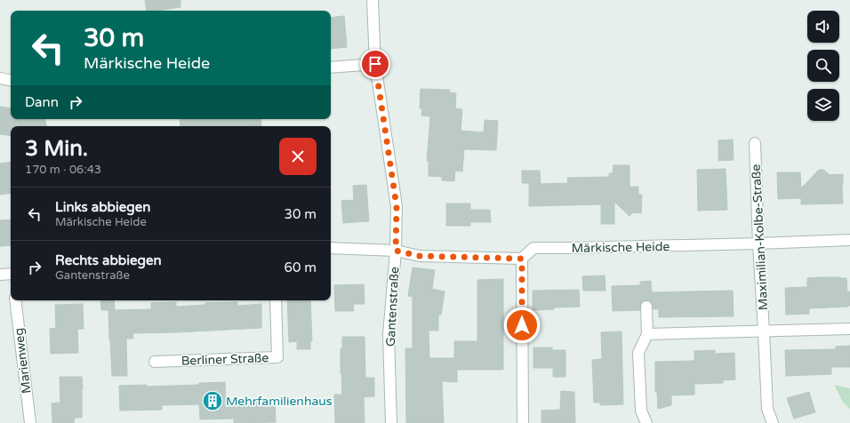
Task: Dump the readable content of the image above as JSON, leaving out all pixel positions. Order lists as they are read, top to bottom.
{
  "streets": {
    "street": [
      "Maximilian-Kolbe-Straße",
      "Märkische Heide",
      "Gantenstraße",
      "Berliner Straße",
      "Marienweg"
    ]
  },
  "crossings": [
    ["Maximilian-Kolbe-Straße", "Märkische Heide"]
  ],
  "places": {
    "building": ["Mehrfamilienhaus"]
  },
  "page": {
    "turn": ["30 m", "Märkische Heide"],
    "then": "Dann",
    "heading": ["3 Min.", "170 m · 06:43"],
    "list": [
      {
        "name": "Links abbiegen",
        "note": "Märkische Heide",
        "value": "30 m"
      },
      {
        "name": "Rechts abbiegen",
        "note": "Gantenstraße",
        "value": "60 m"
      }
    ]
  }
}
